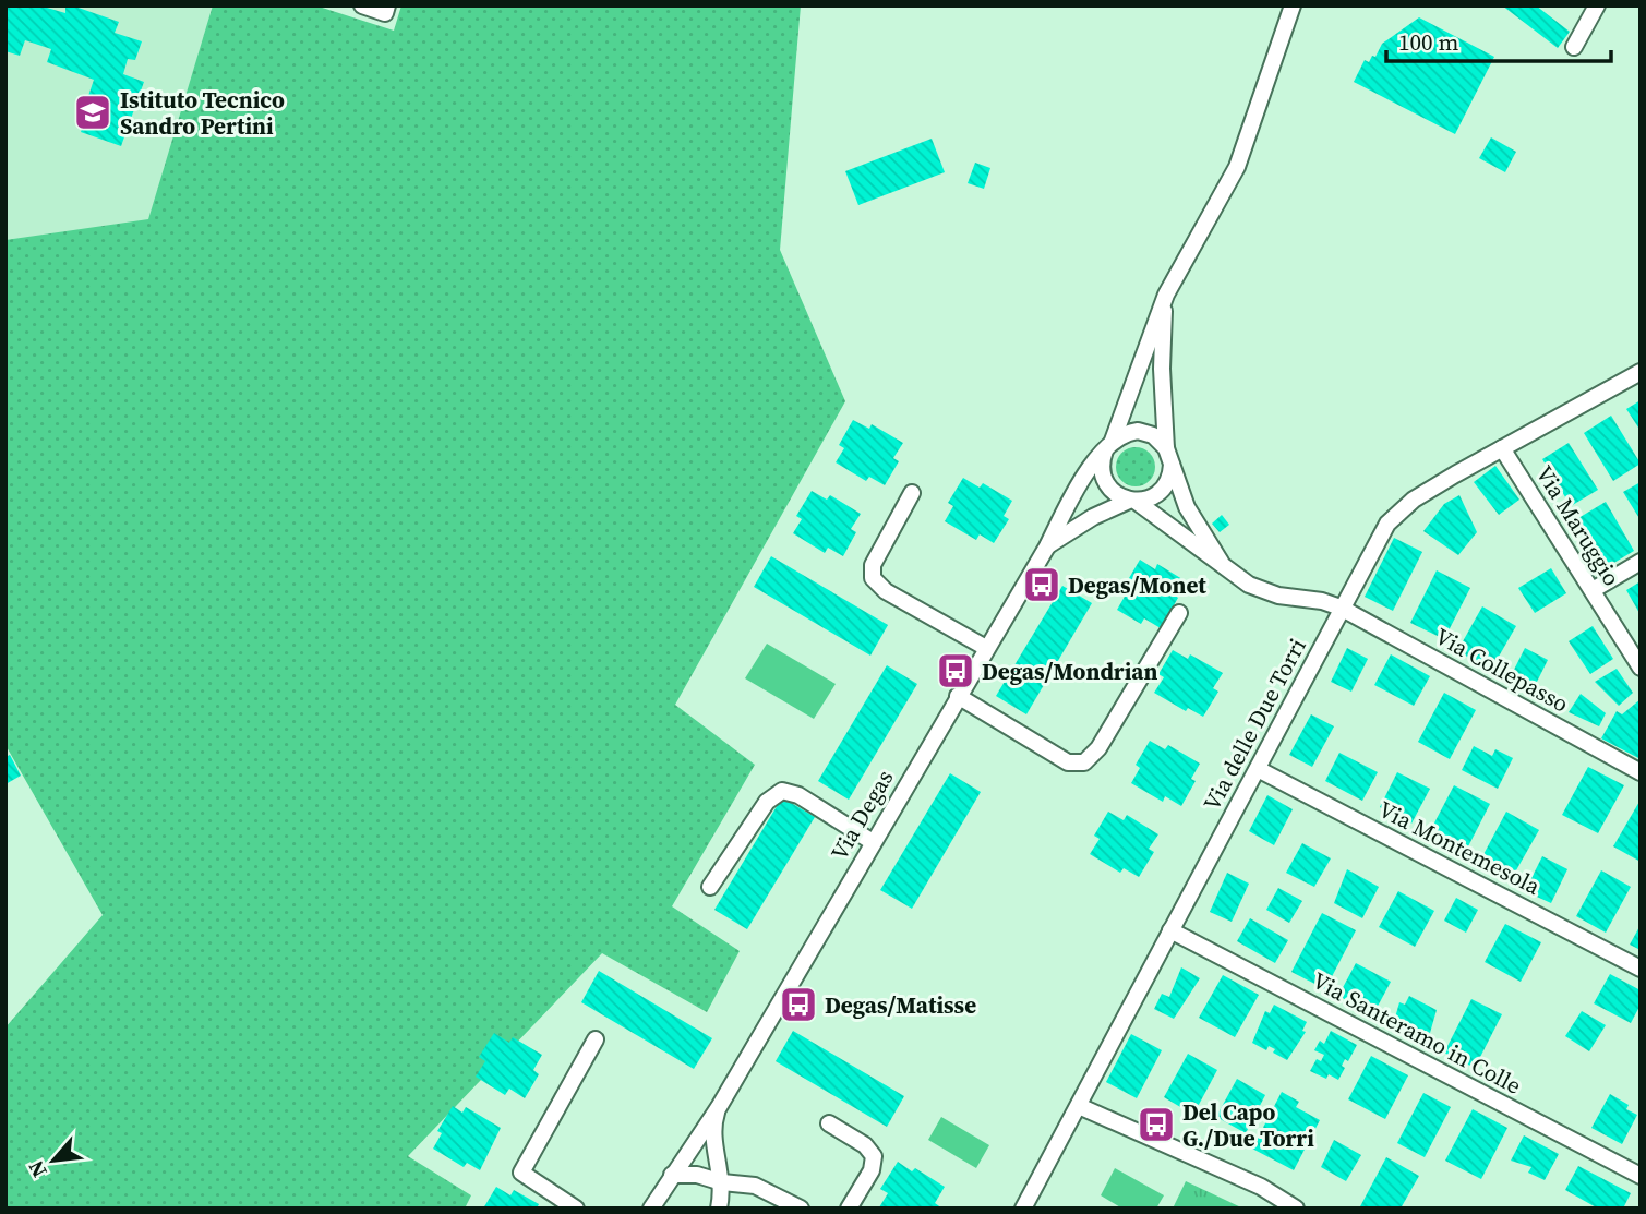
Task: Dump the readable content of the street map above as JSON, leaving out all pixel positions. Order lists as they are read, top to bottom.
{
  "streets": {
    "street": [
      "Via Maruggio",
      "Via Collepasso",
      "Via delle Due Torri",
      "Via Degas",
      "Via Montemesola",
      "Via Santeramo in Colle"
    ]
  },
  "crossings": [
    ["Via Maruggio", "Via delle Due Torri"],
    ["Via Collepasso", "Via delle Due Torri"],
    ["Via delle Due Torri", "Via Montemesola"],
    ["Via delle Due Torri", "Via Santeramo in Colle"]
  ],
  "places": {
    "school or university": ["Istituto Tecnico Sandro Pertini"],
    "bus stop": [
      "Degas/Monet",
      "Degas/Mondrian",
      "Degas/Matisse",
      "Del Capo G./Due Torri"
    ]
  },
  "scale_bar": "100 m",
  "north": "bottom left"
}
